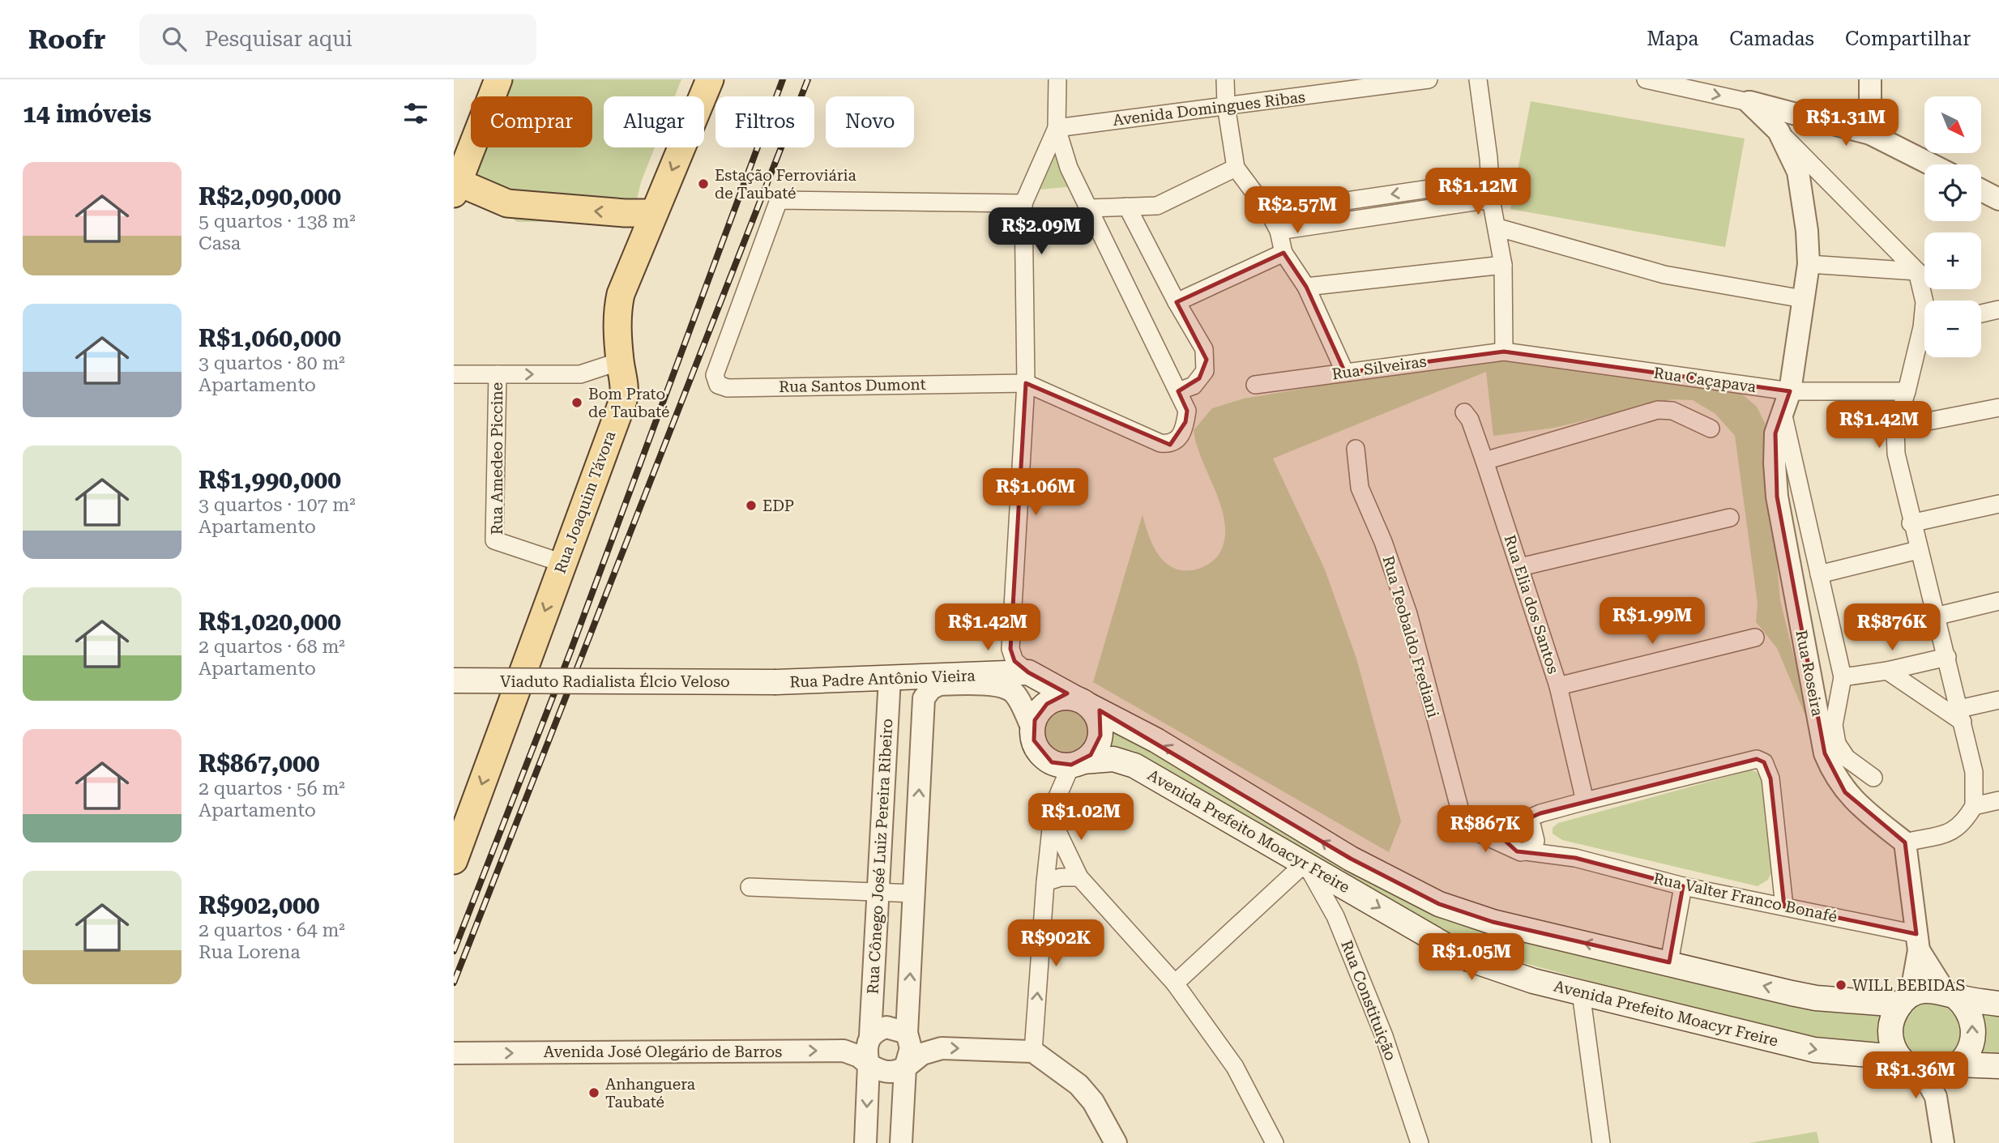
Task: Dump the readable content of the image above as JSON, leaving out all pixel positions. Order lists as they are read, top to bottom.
{
  "streets": {
    "main road": [
      "Rua Joaquim Távora",
      "Rua Padre Antônio Vieira",
      "Viaduto Radialista Élcio Veloso",
      "Avenida Prefeito Moacyr Freire"
    ],
    "street": [
      "Avenida Domingues Ribas",
      "Rua Silveiras",
      "Rua Caçapava",
      "Rua Santos Dumont",
      "Rua Amedeo Piccine",
      "Rua Elia dos Santos",
      "Rua Teobaldo Frediani",
      "Rua Roseira",
      "Rua Cônego José Luiz Pereira Ribeiro",
      "Rua Valter Franco Bonafé",
      "Rua Constituição",
      "Avenida José Olegário de Barros"
    ]
  },
  "crossings": [
    ["Rua Silveiras", "Rua Caçapava"],
    ["Rua Caçapava", "Rua Roseira"],
    ["Rua Amedeo Piccine", "Rua Joaquim Távora"],
    ["Rua Teobaldo Frediani", "Rua Valter Franco Bonafé"],
    ["Rua Padre Antônio Vieira", "Viaduto Radialista Élcio Veloso"],
    ["Rua Padre Antônio Vieira", "Rua Cônego José Luiz Pereira Ribeiro"],
    ["Avenida Prefeito Moacyr Freire", "Rua Constituição"],
    ["Rua Cônego José Luiz Pereira Ribeiro", "Avenida José Olegário de Barros"]
  ],
  "one_way": ["Rua Joaquim Távora"],
  "places": [
    "Estação Ferroviária de Taubaté",
    "Bom Prato de Taubaté",
    "EDP",
    "WILL BEBIDAS",
    "Anhanguera Taubaté"
  ],
  "north": "bottom right",
  "page": {
    "header": "Roofr",
    "search": "Pesquisar aqui",
    "nav": ["Mapa", "Camadas", "Compartilhar"],
    "heading": "14 imóveis",
    "map_buttons": ["+", "−"],
    "chip": [
      "Comprar",
      "Alugar",
      "Filtros",
      "Novo"
    ],
    "price": [
      "R$1.31M",
      "R$1.12M",
      "R$2.57M",
      "R$2.09M",
      "R$1.42M",
      "R$1.06M",
      "R$1.99M",
      "R$1.42M",
      "R$876K",
      "R$1.02M",
      "R$867K",
      "R$902K",
      "R$1.05M",
      "R$1.36M"
    ],
    "list": [
      {
        "name": "R$2,090,000",
        "note": "5 quartos · 138 m² · Casa"
      },
      {
        "name": "R$1,060,000",
        "note": "3 quartos · 80 m² · Apartamento"
      },
      {
        "name": "R$1,990,000",
        "note": "3 quartos · 107 m² · Apartamento"
      },
      {
        "name": "R$1,020,000",
        "note": "2 quartos · 68 m² · Apartamento"
      },
      {
        "name": "R$867,000",
        "note": "2 quartos · 56 m² · Apartamento"
      },
      {
        "name": "R$902,000",
        "note": "2 quartos · 64 m² · Rua Lorena"
      }
    ]
  }
}
